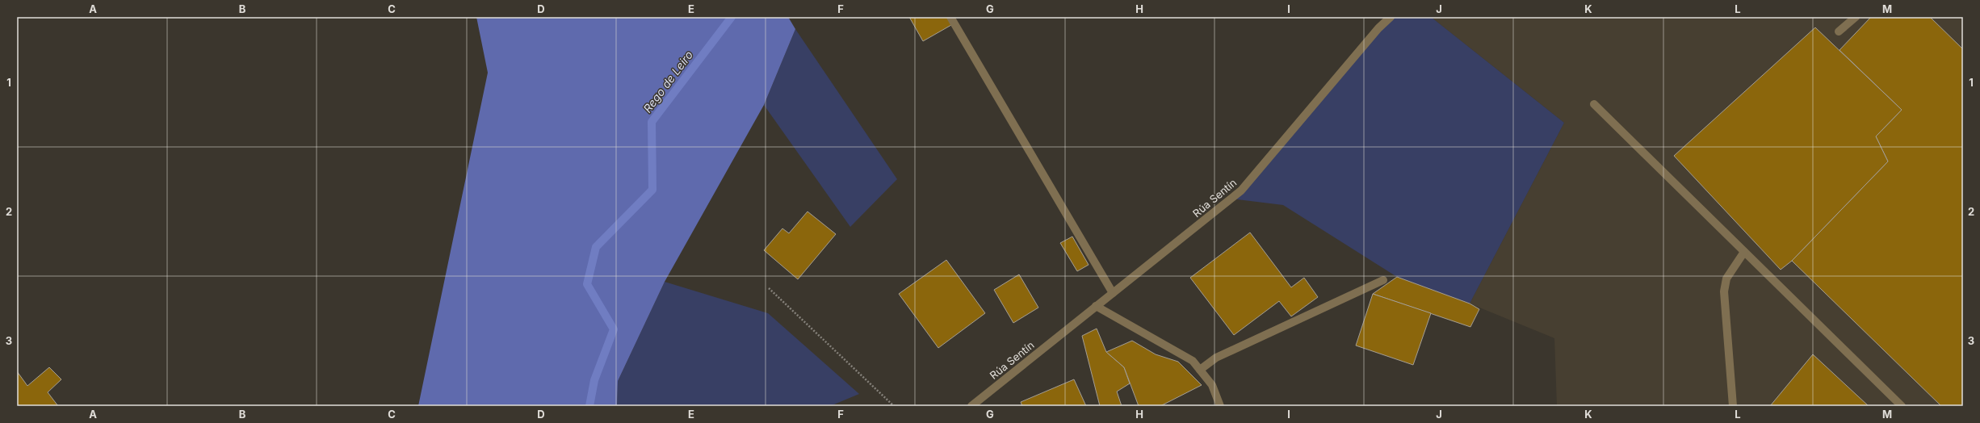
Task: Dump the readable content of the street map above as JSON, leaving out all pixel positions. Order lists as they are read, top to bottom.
{
  "streets": {
    "street": ["Rúa Sentín"]
  },
  "water": ["Rego de Leiro"],
  "grid": {
    "columns": [
      "A",
      "B",
      "C",
      "D",
      "E",
      "F",
      "G",
      "H",
      "I",
      "J",
      "K",
      "L",
      "M"
    ],
    "rows": ["1", "2", "3"]
  }
}
